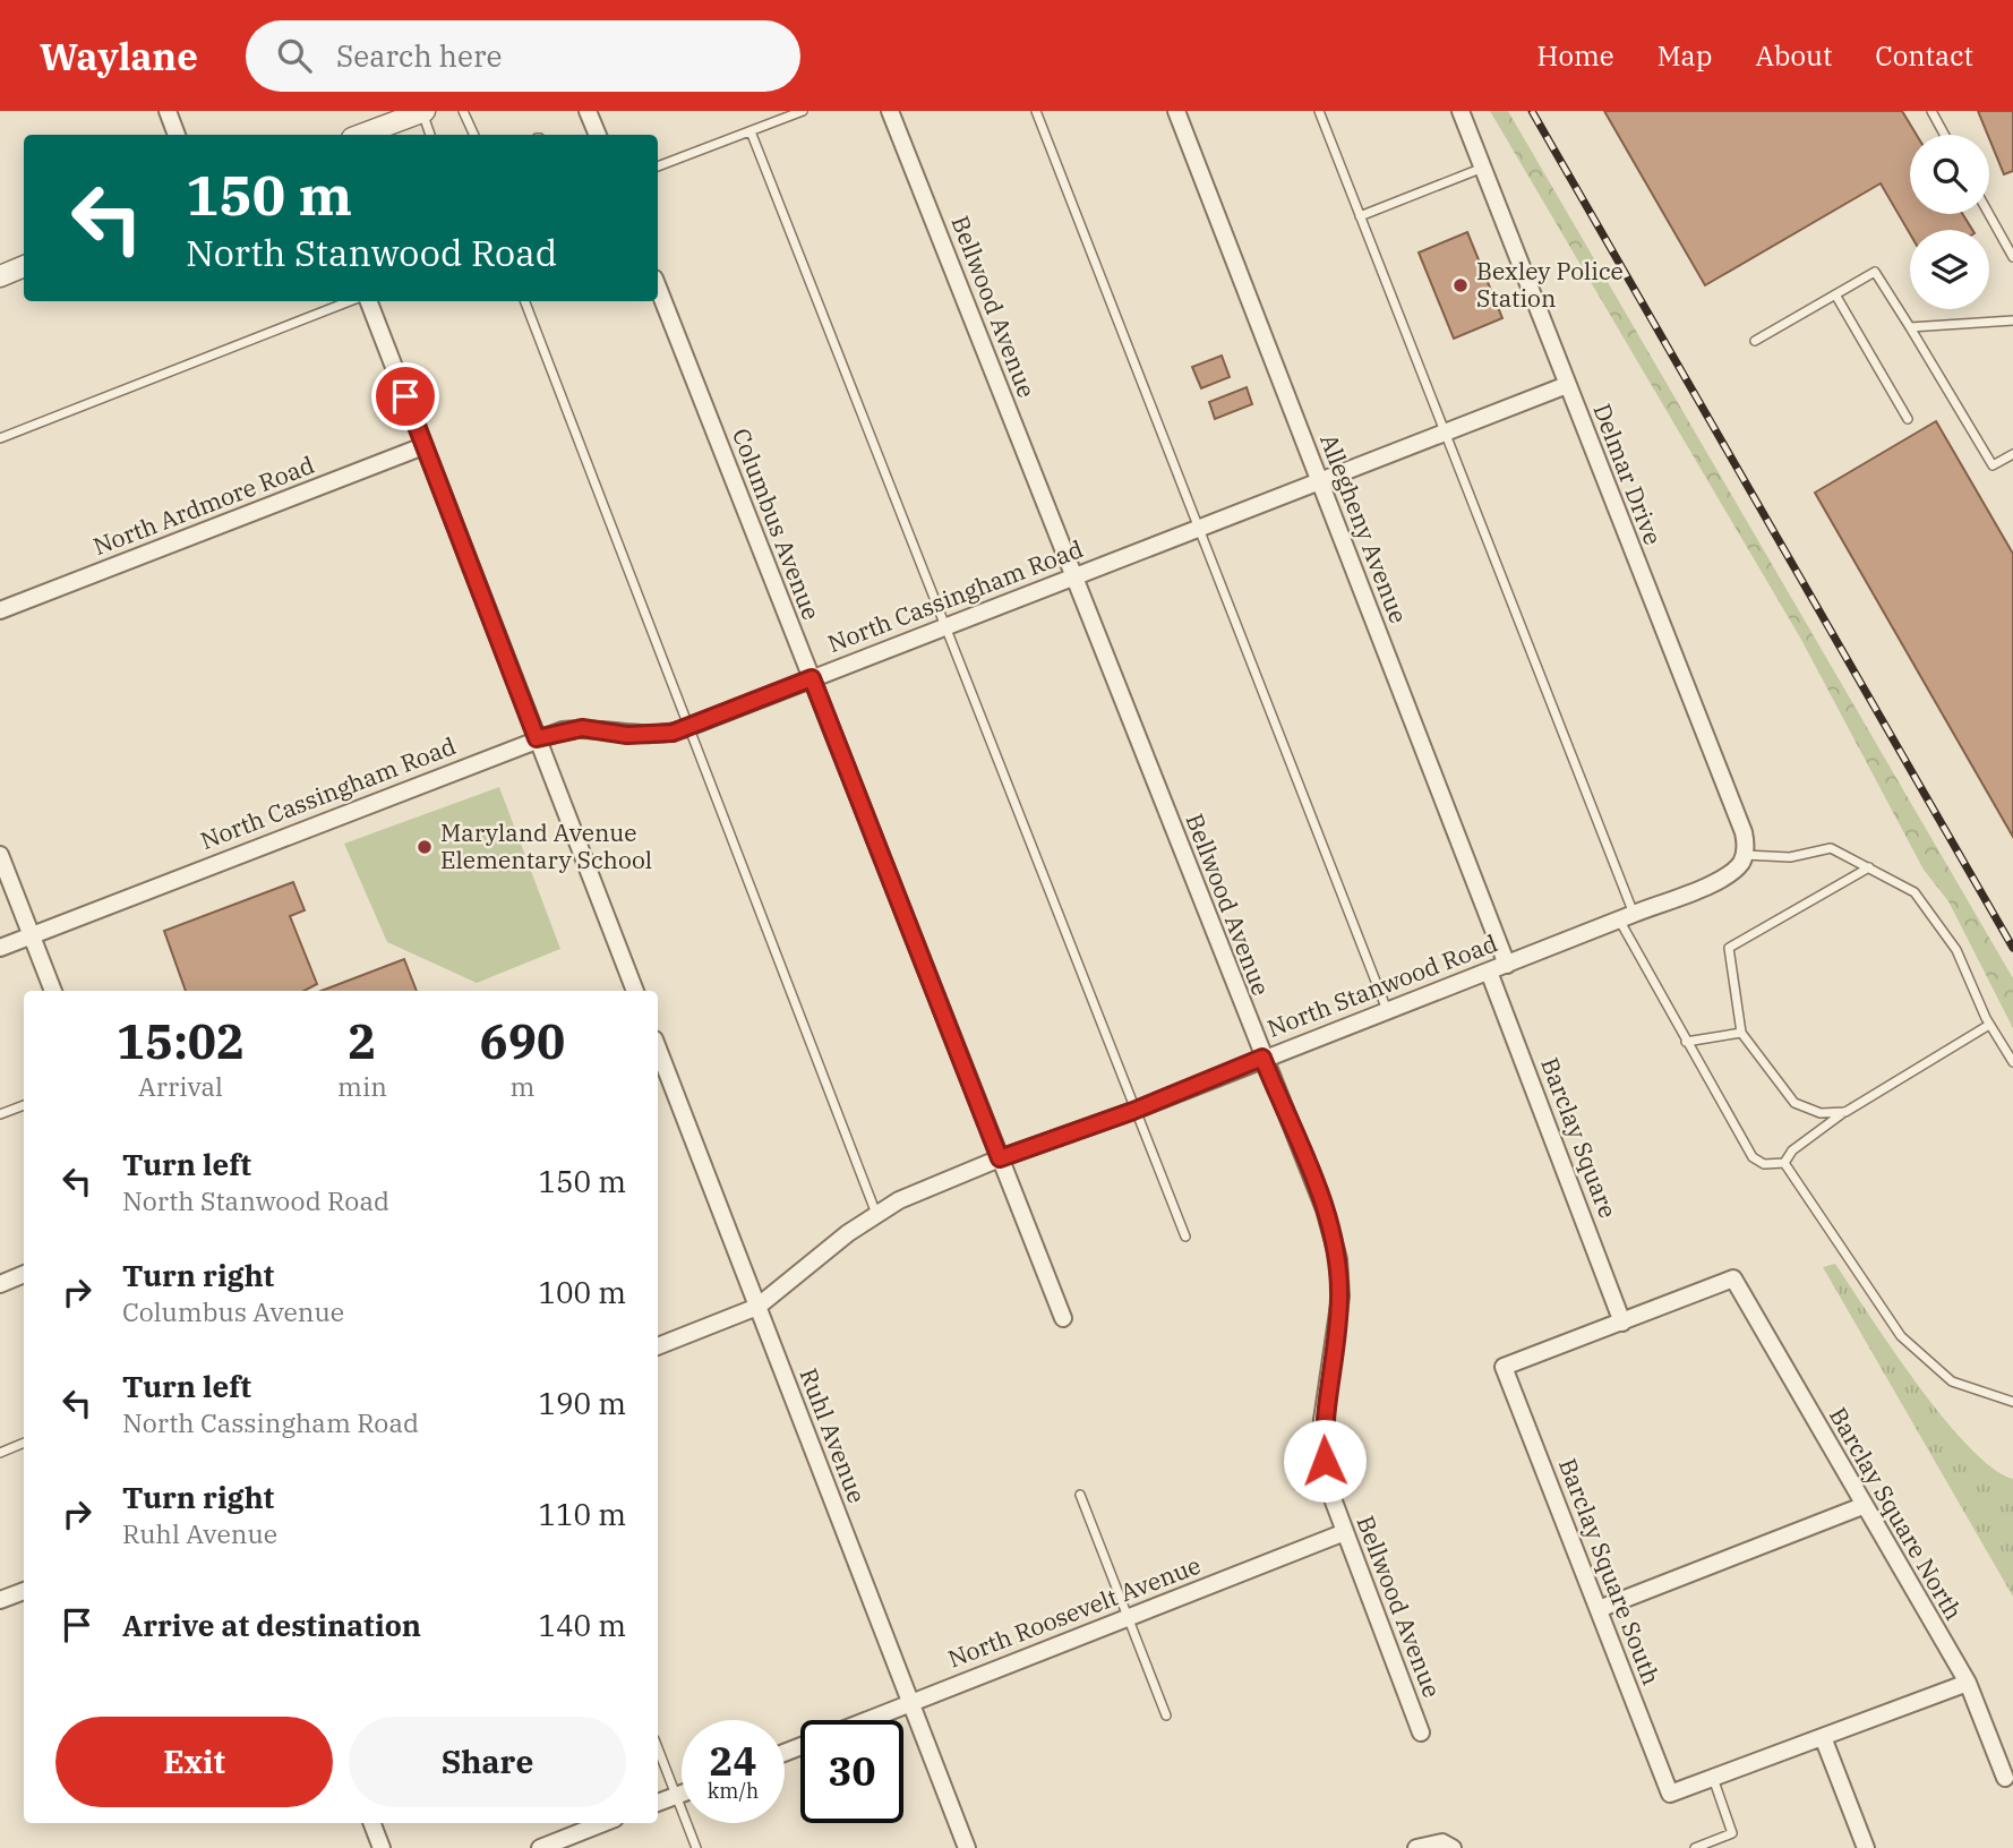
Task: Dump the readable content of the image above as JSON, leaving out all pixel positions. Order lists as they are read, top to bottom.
{
  "streets": {
    "street": [
      "Bellwood Avenue",
      "Delmar Drive",
      "North Ardmore Road",
      "Columbus Avenue",
      "Allegheny Avenue",
      "North Cassingham Road",
      "North Stanwood Road",
      "Barclay Square",
      "Ruhl Avenue",
      "Barclay Square North",
      "Barclay Square South",
      "North Roosevelt Avenue"
    ]
  },
  "crossings": [
    ["Bellwood Avenue", "North Cassingham Road"],
    ["Bellwood Avenue", "North Stanwood Road"],
    ["Bellwood Avenue", "North Roosevelt Avenue"],
    ["Delmar Drive", "North Cassingham Road"],
    ["Delmar Drive", "North Stanwood Road"],
    ["Columbus Avenue", "North Cassingham Road"],
    ["Columbus Avenue", "North Stanwood Road"],
    ["Allegheny Avenue", "North Cassingham Road"],
    ["Allegheny Avenue", "North Stanwood Road"],
    ["North Stanwood Road", "Barclay Square"],
    ["North Stanwood Road", "Ruhl Avenue"],
    ["Barclay Square", "Barclay Square North"],
    ["Barclay Square", "Barclay Square South"],
    ["Ruhl Avenue", "North Roosevelt Avenue"],
    ["Barclay Square North", "Barclay Square South"]
  ],
  "places": ["Bexley Police Station", "Maryland Avenue Elementary School"],
  "page": {
    "header": "Waylane",
    "search": "Search here",
    "nav": [
      "Home",
      "Map",
      "About",
      "Contact"
    ],
    "turn": ["150 m", "North Stanwood Road"],
    "eta": [
      "15:02",
      "Arrival",
      "2",
      "min",
      "690",
      "m"
    ],
    "list": [
      {
        "name": "Turn left",
        "note": "North Stanwood Road",
        "value": "150 m"
      },
      {
        "name": "Turn right",
        "note": "Columbus Avenue",
        "value": "100 m"
      },
      {
        "name": "Turn left",
        "note": "North Cassingham Road",
        "value": "190 m"
      },
      {
        "name": "Turn right",
        "note": "Ruhl Avenue",
        "value": "110 m"
      },
      {
        "name": "Arrive at destination",
        "value": "140 m"
      }
    ],
    "buttons": ["Exit", "Share"],
    "speed": "24 km/h",
    "limit": "30"
  }
}
